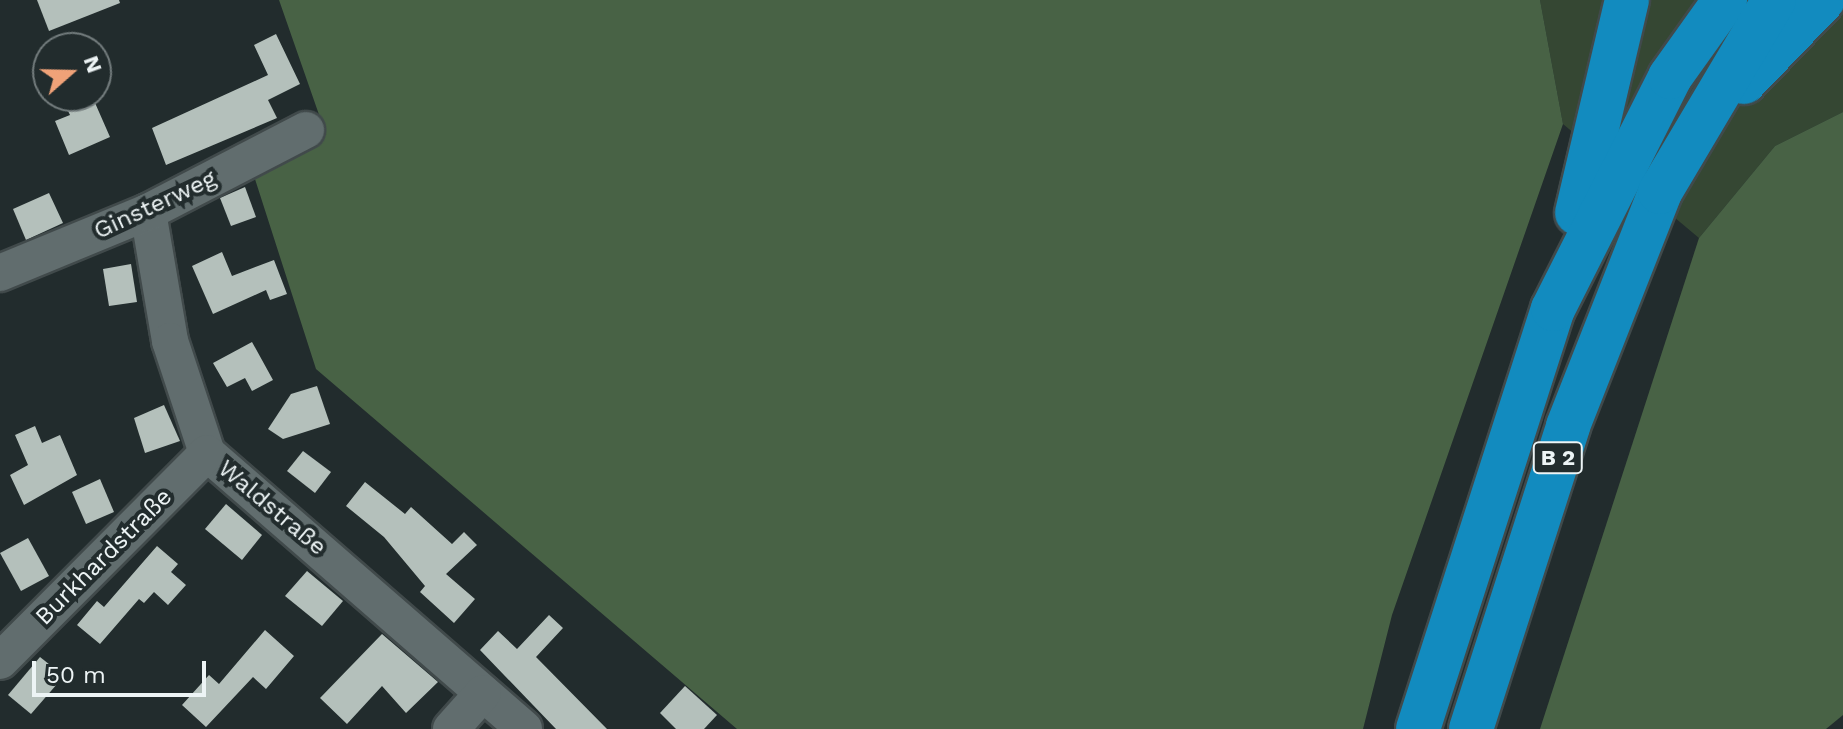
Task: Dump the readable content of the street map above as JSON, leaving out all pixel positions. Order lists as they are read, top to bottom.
{
  "streets": {
    "highway": ["B 2"],
    "street": ["Ginsterweg", "Waldstraße", "Burkhardstraße"]
  },
  "crossings": [
    ["Ginsterweg", "Waldstraße"],
    ["Waldstraße", "Burkhardstraße"]
  ],
  "scale_bar": "50 m",
  "north": "right"
}
